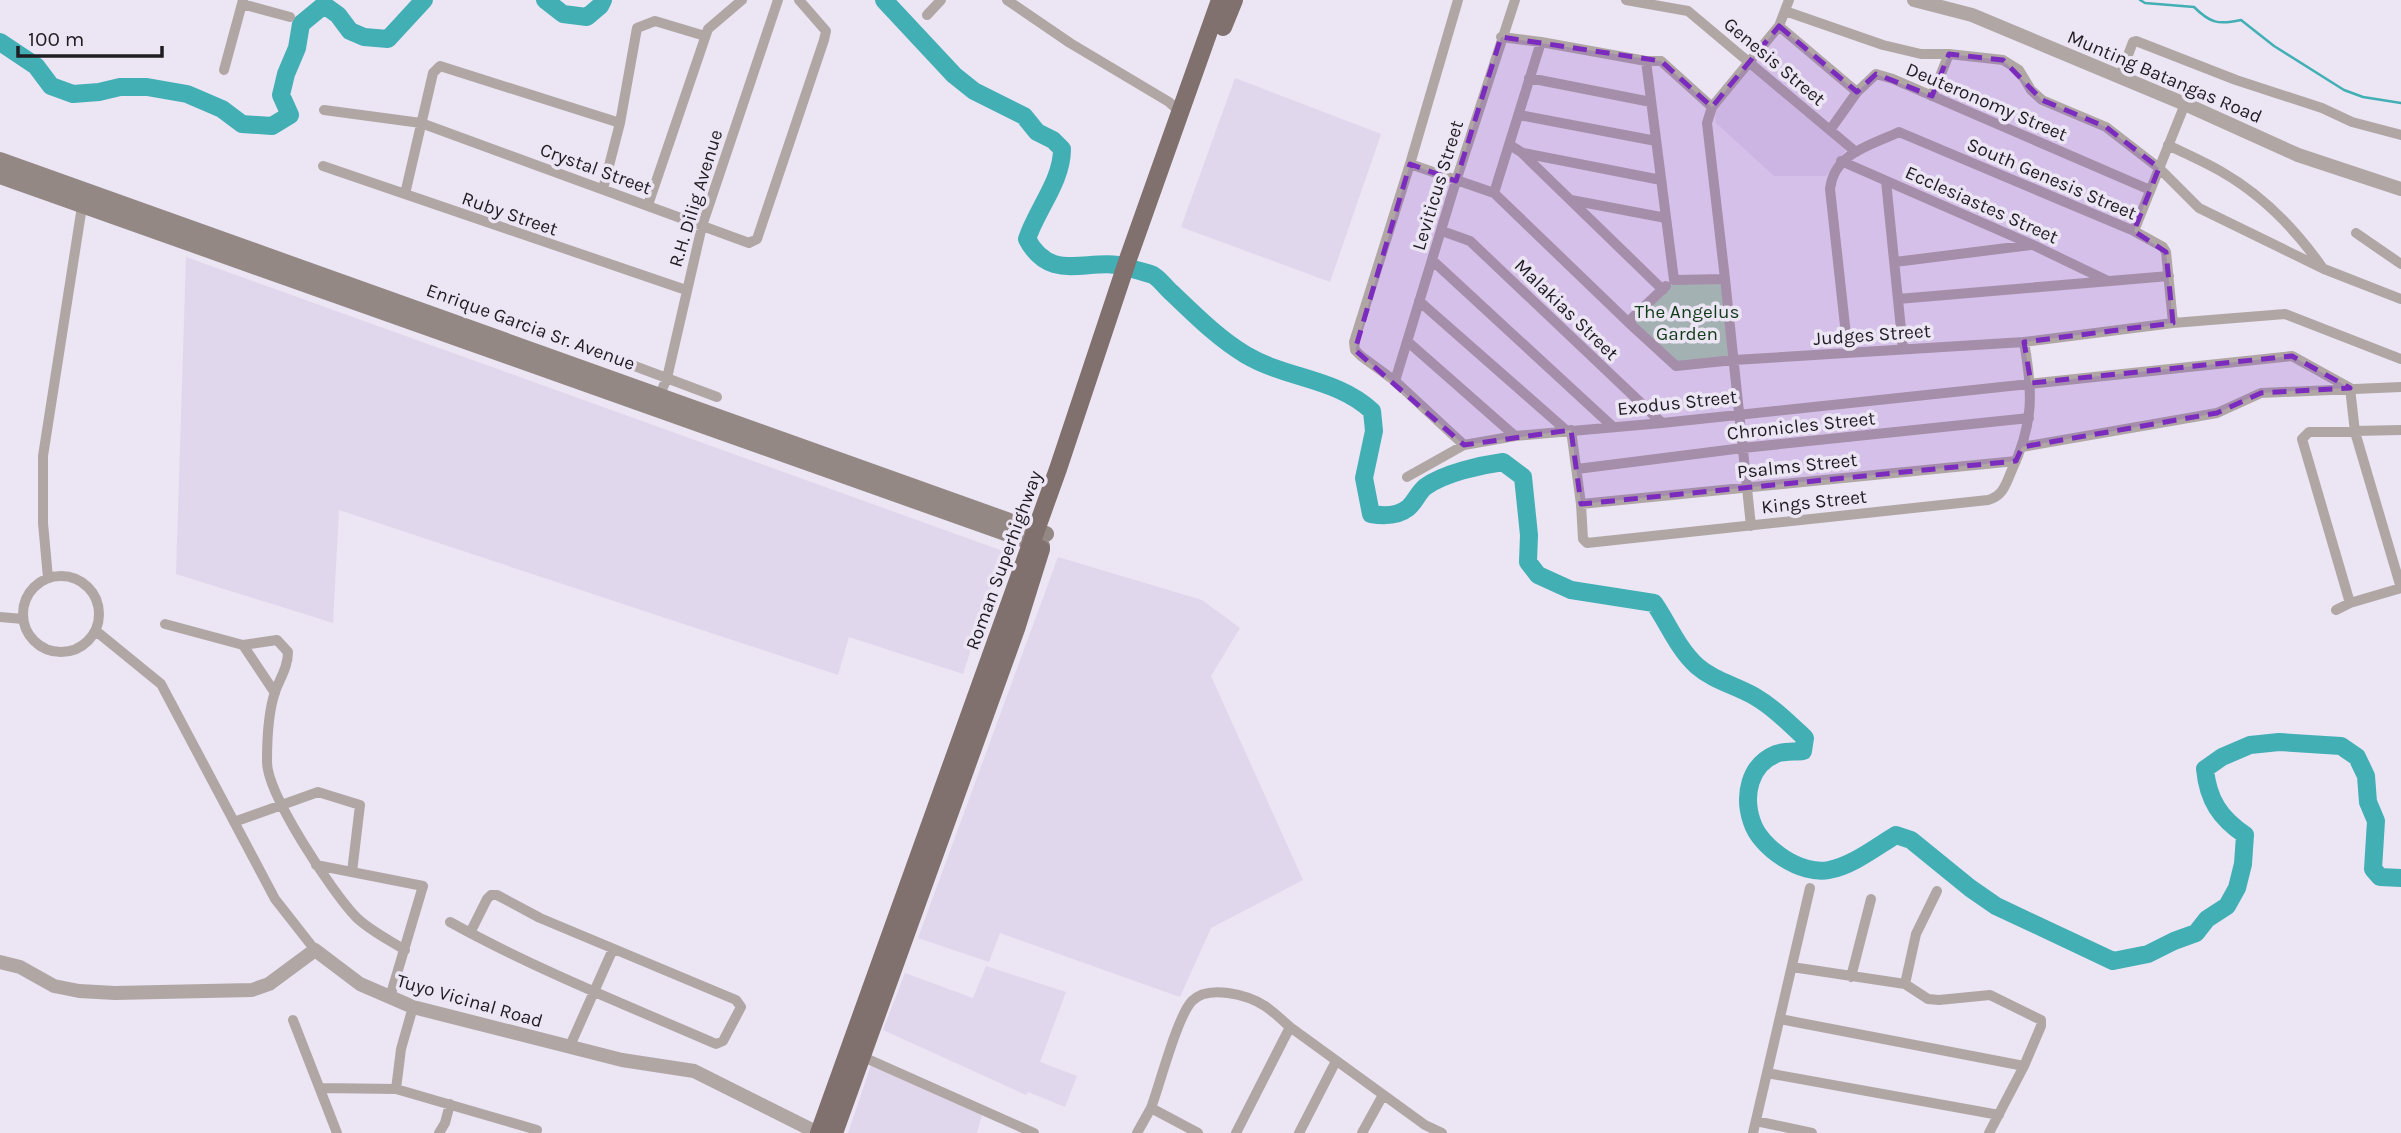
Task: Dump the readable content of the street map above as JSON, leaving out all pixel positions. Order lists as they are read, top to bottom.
{
  "streets": {
    "main road": ["Enrique Garcia Sr. Avenue", "Roman Superhighway"],
    "street": [
      "Genesis Street",
      "Munting Batangas Road",
      "Deuteronomy Street",
      "Crystal Street",
      "South Genesis Street",
      "Leviticus Street",
      "R.H. Dilig Avenue",
      "Ecclesiastes Street",
      "Ruby Street",
      "Malakias Street",
      "Judges Street",
      "Exodus Street",
      "Chronicles Street",
      "Psalms Street",
      "Kings Street",
      "Tuyo Vicinal Road"
    ]
  },
  "crossings": [
    ["Genesis Street", "Deuteronomy Street"],
    ["Genesis Street", "South Genesis Street"],
    ["Crystal Street", "R.H. Dilig Avenue"],
    ["South Genesis Street", "Ecclesiastes Street"],
    ["South Genesis Street", "Judges Street"],
    ["Leviticus Street", "Malakias Street"],
    ["Leviticus Street", "Judges Street"],
    ["R.H. Dilig Avenue", "Ruby Street"],
    ["R.H. Dilig Avenue", "Enrique Garcia Sr. Avenue"],
    ["Malakias Street", "Exodus Street"],
    ["Enrique Garcia Sr. Avenue", "Roman Superhighway"],
    ["Judges Street", "Kings Street"],
    ["Exodus Street", "Kings Street"],
    ["Chronicles Street", "Kings Street"],
    ["Psalms Street", "Kings Street"],
    ["Roman Superhighway", "Tuyo Vicinal Road"]
  ],
  "parks": ["The Angelus Garden"],
  "scale_bar": "100 m"
}
